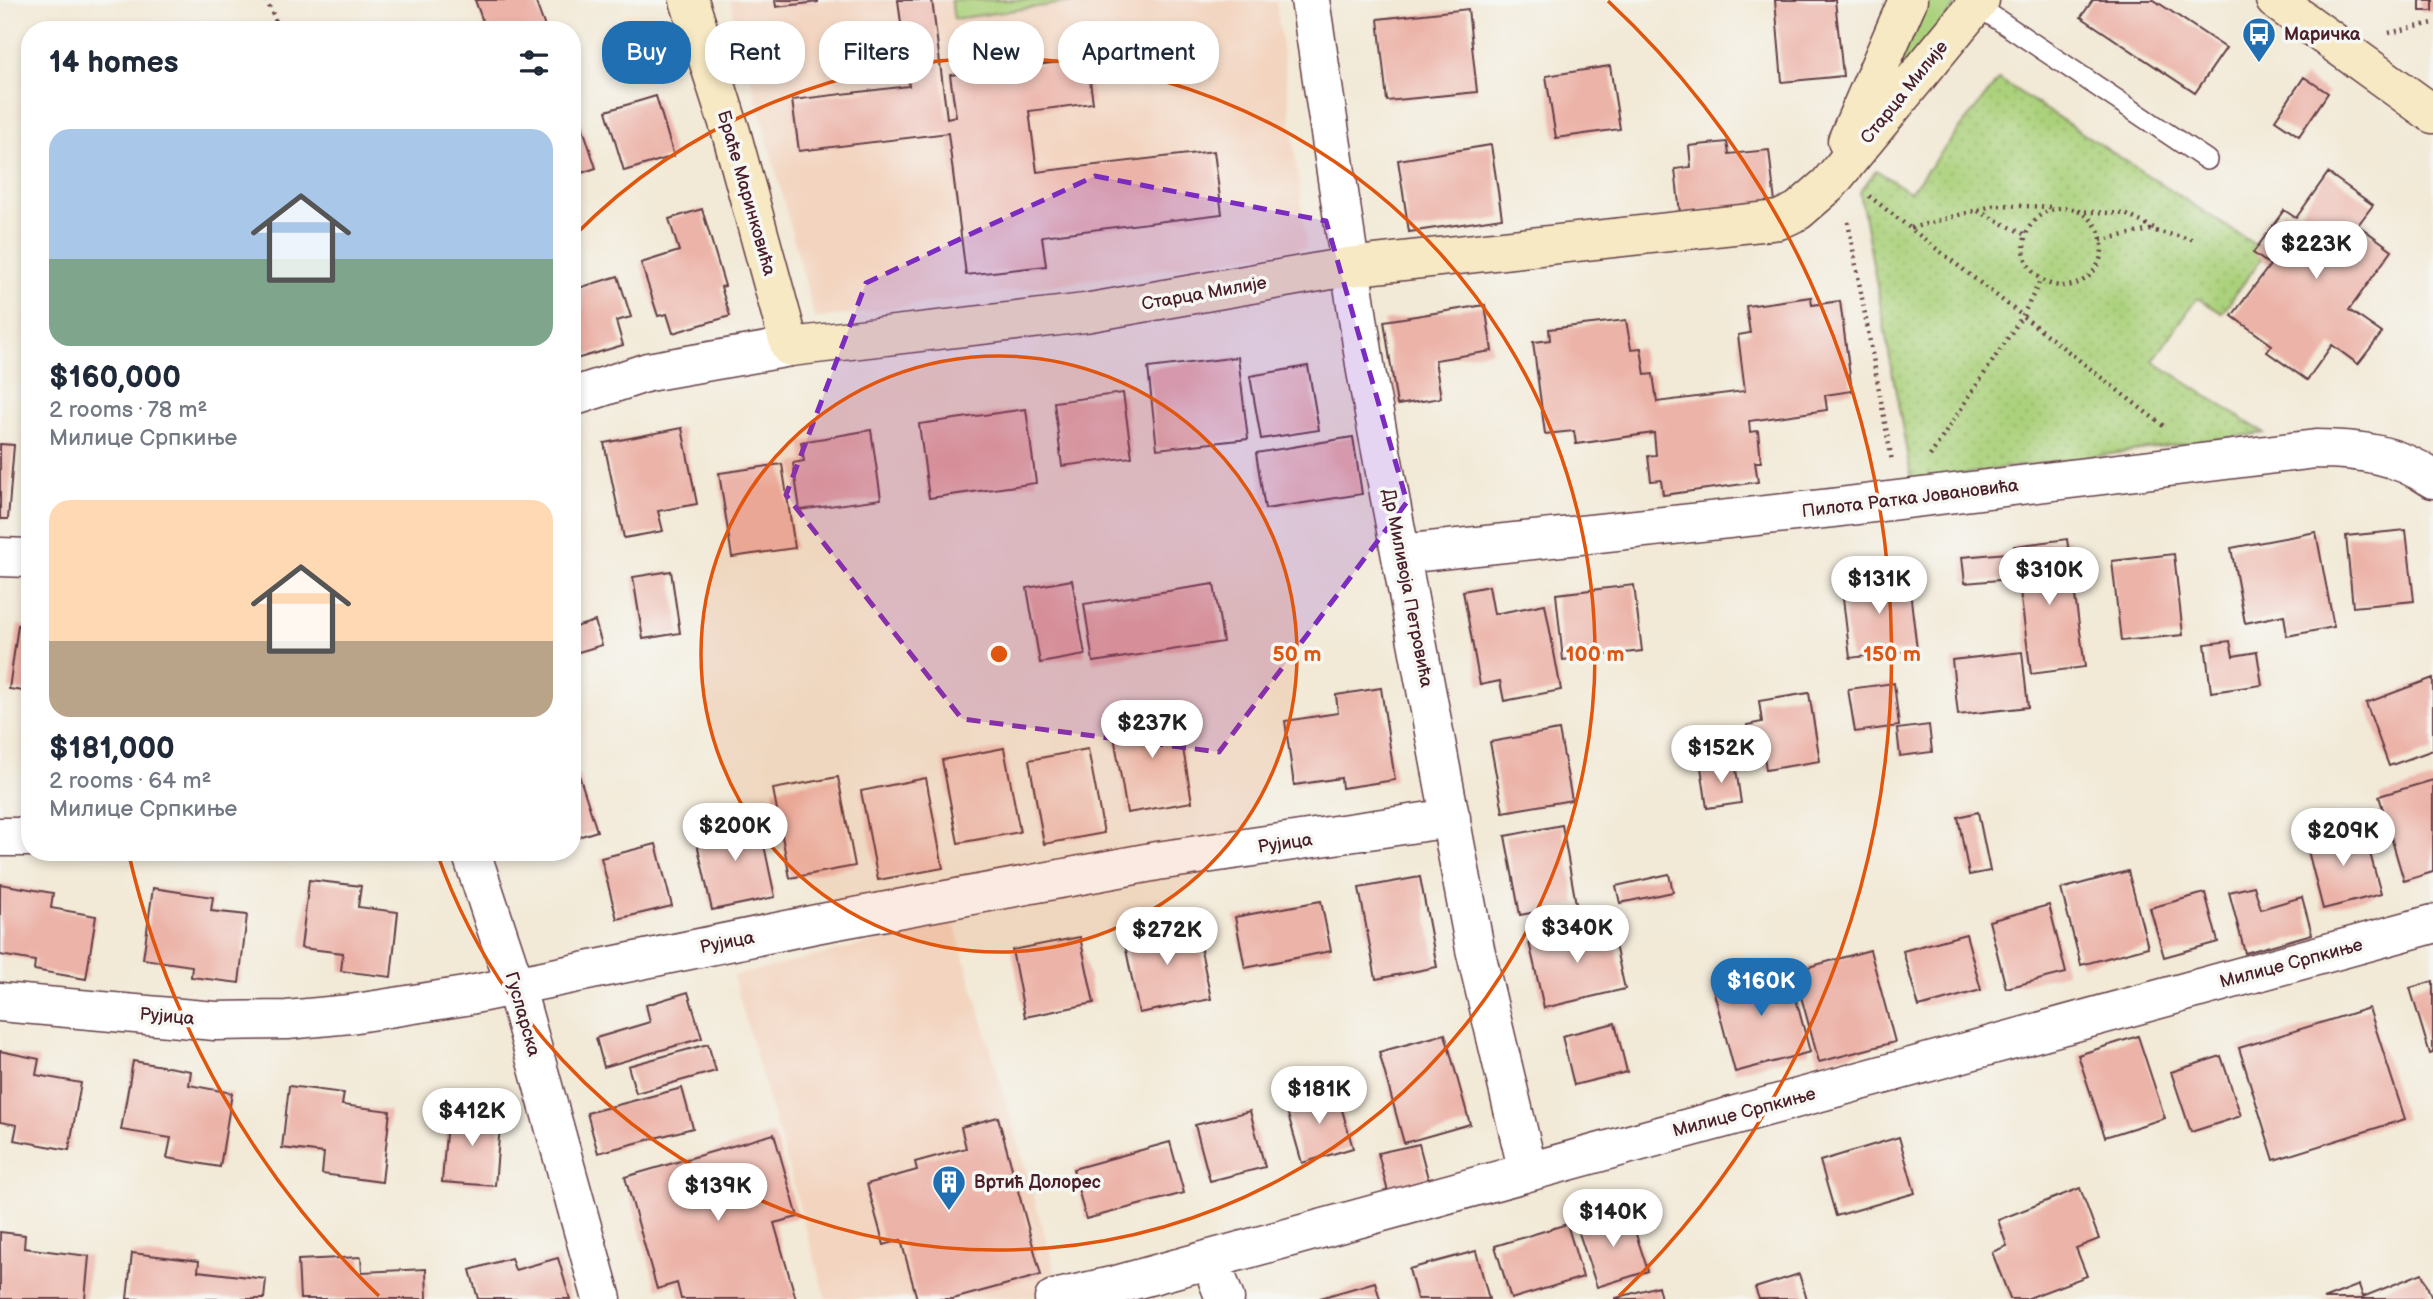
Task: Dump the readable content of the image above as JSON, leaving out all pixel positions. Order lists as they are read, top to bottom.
{
  "streets": {
    "street": [
      "Старца Милије",
      "Браће Маринковића",
      "Пилота Ратка Јовановића",
      "Др Миливоја Петровића",
      "Рујица",
      "Милице Српкиње",
      "Гусларска"
    ]
  },
  "crossings": [
    ["Старца Милије", "Браће Маринковића"],
    ["Старца Милије", "Др Миливоја Петровића"],
    ["Пилота Ратка Јовановића", "Др Миливоја Петровића"],
    ["Др Миливоја Петровића", "Рујица"],
    ["Др Миливоја Петровића", "Милице Српкиње"],
    ["Рујица", "Гусларска"]
  ],
  "places": {
    "bus stop": ["Маричка"],
    "building": ["Вртић Долорес"]
  },
  "page": {
    "chip": [
      "Buy",
      "Rent",
      "Filters",
      "New",
      "Apartment"
    ],
    "heading": "14 homes",
    "list": [
      {
        "name": "$160,000",
        "note": "2 rooms · 78 m² · Милице Српкиње"
      },
      {
        "name": "$181,000",
        "note": "2 rooms · 64 m² · Милице Српкиње"
      }
    ],
    "price": [
      "$223K",
      "$310K",
      "$131K",
      "$237K",
      "$152K",
      "$200K",
      "$209K",
      "$340K",
      "$272K",
      "$160K",
      "$181K",
      "$412K",
      "$139K",
      "$140K"
    ]
  },
  "rings": ["50 m", "100 m", "150 m"]
}
